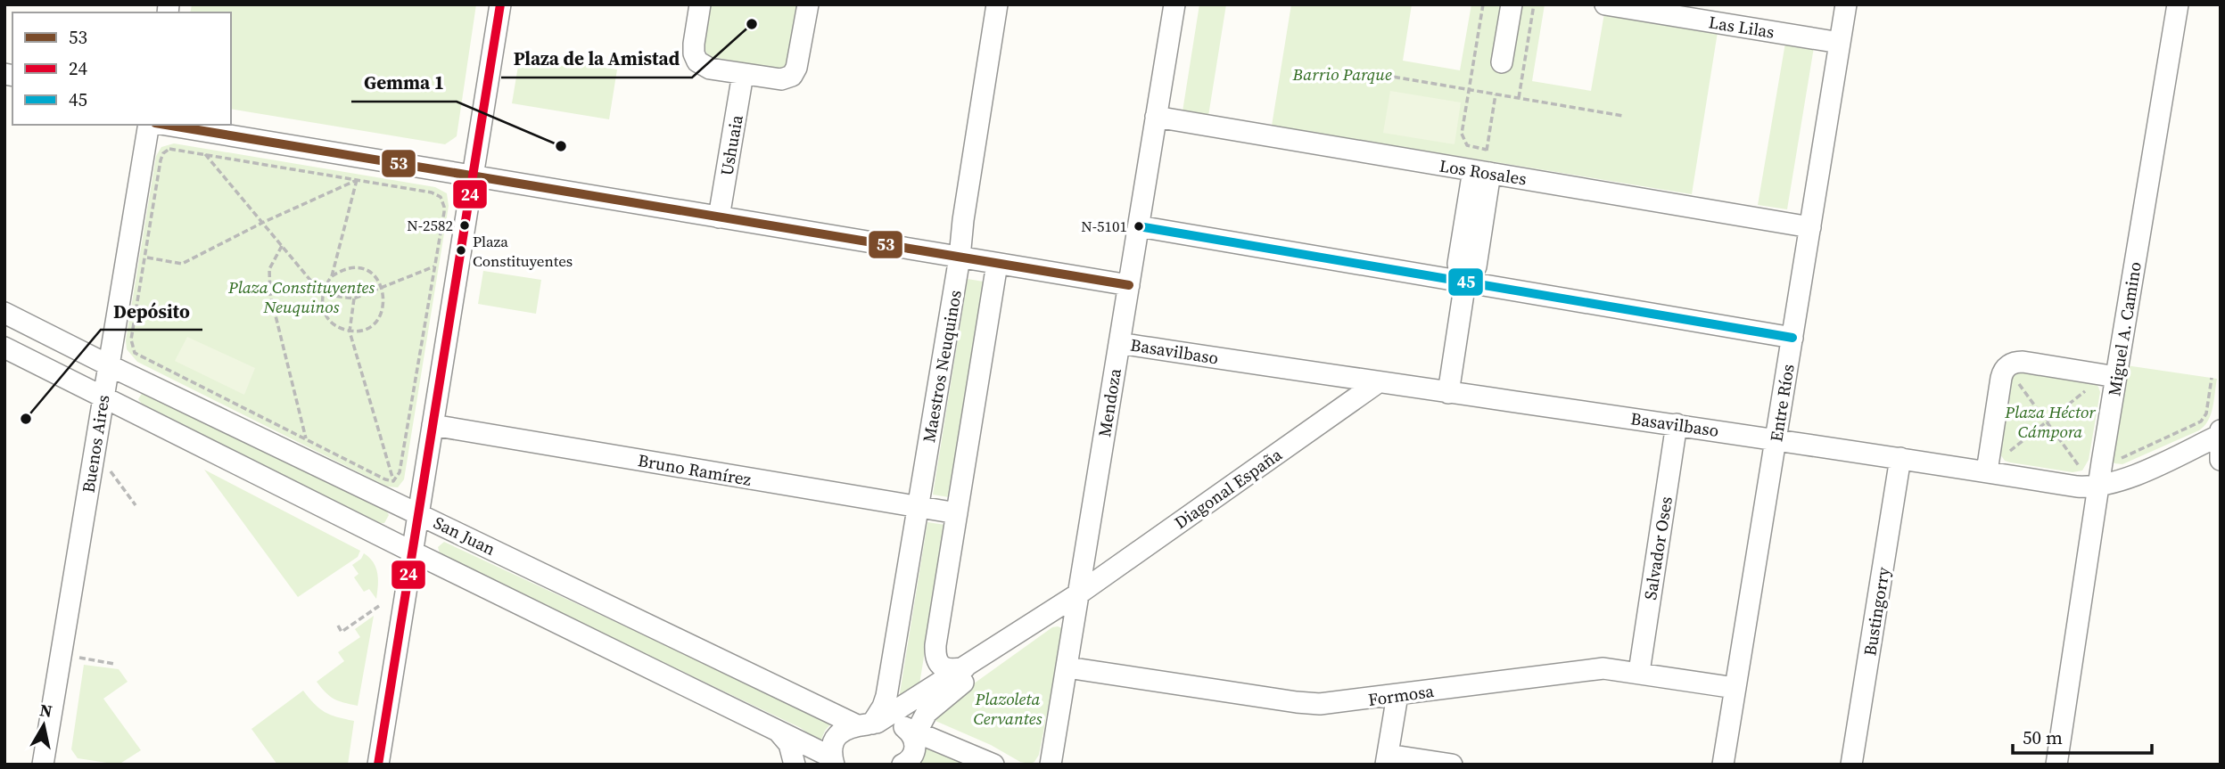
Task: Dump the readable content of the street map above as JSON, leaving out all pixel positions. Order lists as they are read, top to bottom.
{
  "streets": {
    "street": [
      "Las Lilas",
      "Ushuaia",
      "Los Rosales",
      "Miguel A. Camino",
      "Basavilbaso",
      "Maestros Neuquinos",
      "Mendoza",
      "Entre Ríos",
      "Buenos Aires",
      "Bruno Ramírez",
      "Diagonal España",
      "San Juan",
      "Salvador Oses",
      "Bustingorry",
      "Formosa"
    ]
  },
  "crossings": [
    ["Las Lilas", "Entre Ríos"],
    ["Los Rosales", "Mendoza"],
    ["Los Rosales", "Entre Ríos"],
    ["Miguel A. Camino", "Basavilbaso"],
    ["Basavilbaso", "Mendoza"],
    ["Basavilbaso", "Entre Ríos"],
    ["Basavilbaso", "Diagonal España"],
    ["Basavilbaso", "Salvador Oses"],
    ["Basavilbaso", "Bustingorry"],
    ["Maestros Neuquinos", "Bruno Ramírez"],
    ["Maestros Neuquinos", "Diagonal España"],
    ["Maestros Neuquinos", "San Juan"],
    ["Mendoza", "Diagonal España"],
    ["Mendoza", "Formosa"],
    ["Entre Ríos", "Formosa"],
    ["Buenos Aires", "San Juan"],
    ["Diagonal España", "San Juan"],
    ["Salvador Oses", "Formosa"]
  ],
  "parks": [
    "Barrio Parque",
    "Plaza Constituyentes Neuquinos",
    "Plaza Héctor Cámpora",
    "Plazoleta Cervantes"
  ],
  "places": [
    "Plaza de la Amistad",
    "Gemma 1",
    "N-2582",
    "N-5101",
    "Plaza Constituyentes",
    "Depósito"
  ],
  "lines": ["transit line 24", "transit line 53", "transit line 45"],
  "legend": ["53", "24", "45"],
  "scale_bar": "50 m",
  "north": "top"
}
